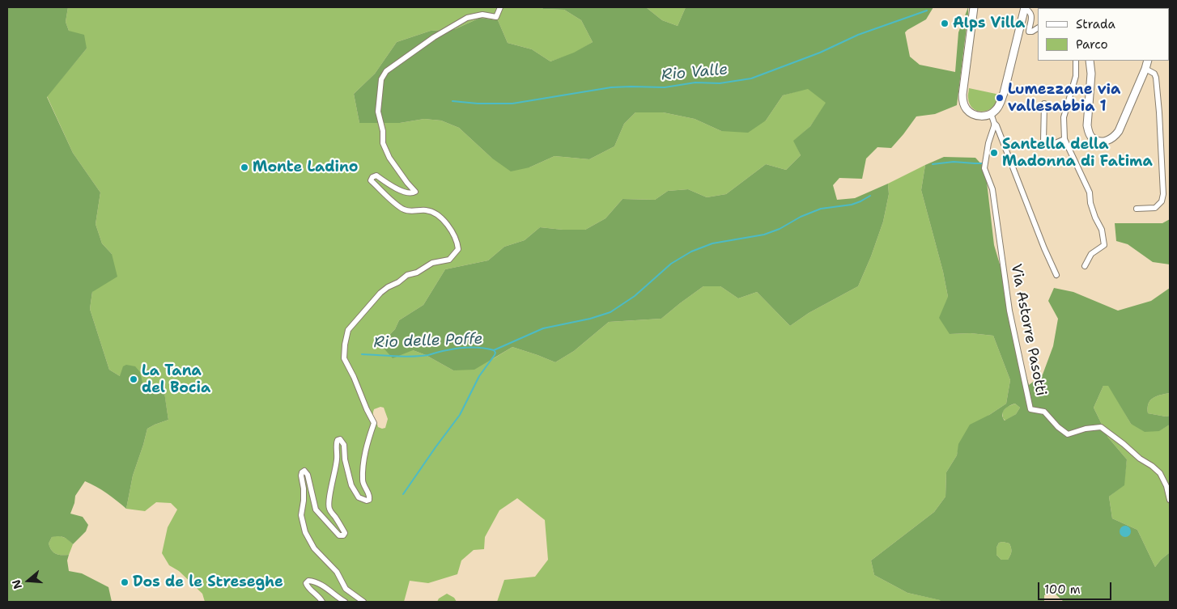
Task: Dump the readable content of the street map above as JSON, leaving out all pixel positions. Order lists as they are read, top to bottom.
{
  "streets": {
    "street": ["Via Astorre Pasotti"]
  },
  "water": ["Rio Valle", "Rio delle Poffe"],
  "places": [
    "Alps Villa",
    "Lumezzane via vallesabbia 1",
    "Santella della Madonna di Fatima",
    "Monte Ladino",
    "La Tana del Bocia",
    "Dos de le Streseghe"
  ],
  "legend": ["Strada", "Parco"],
  "scale_bar": "100 m",
  "north": "left"
}
